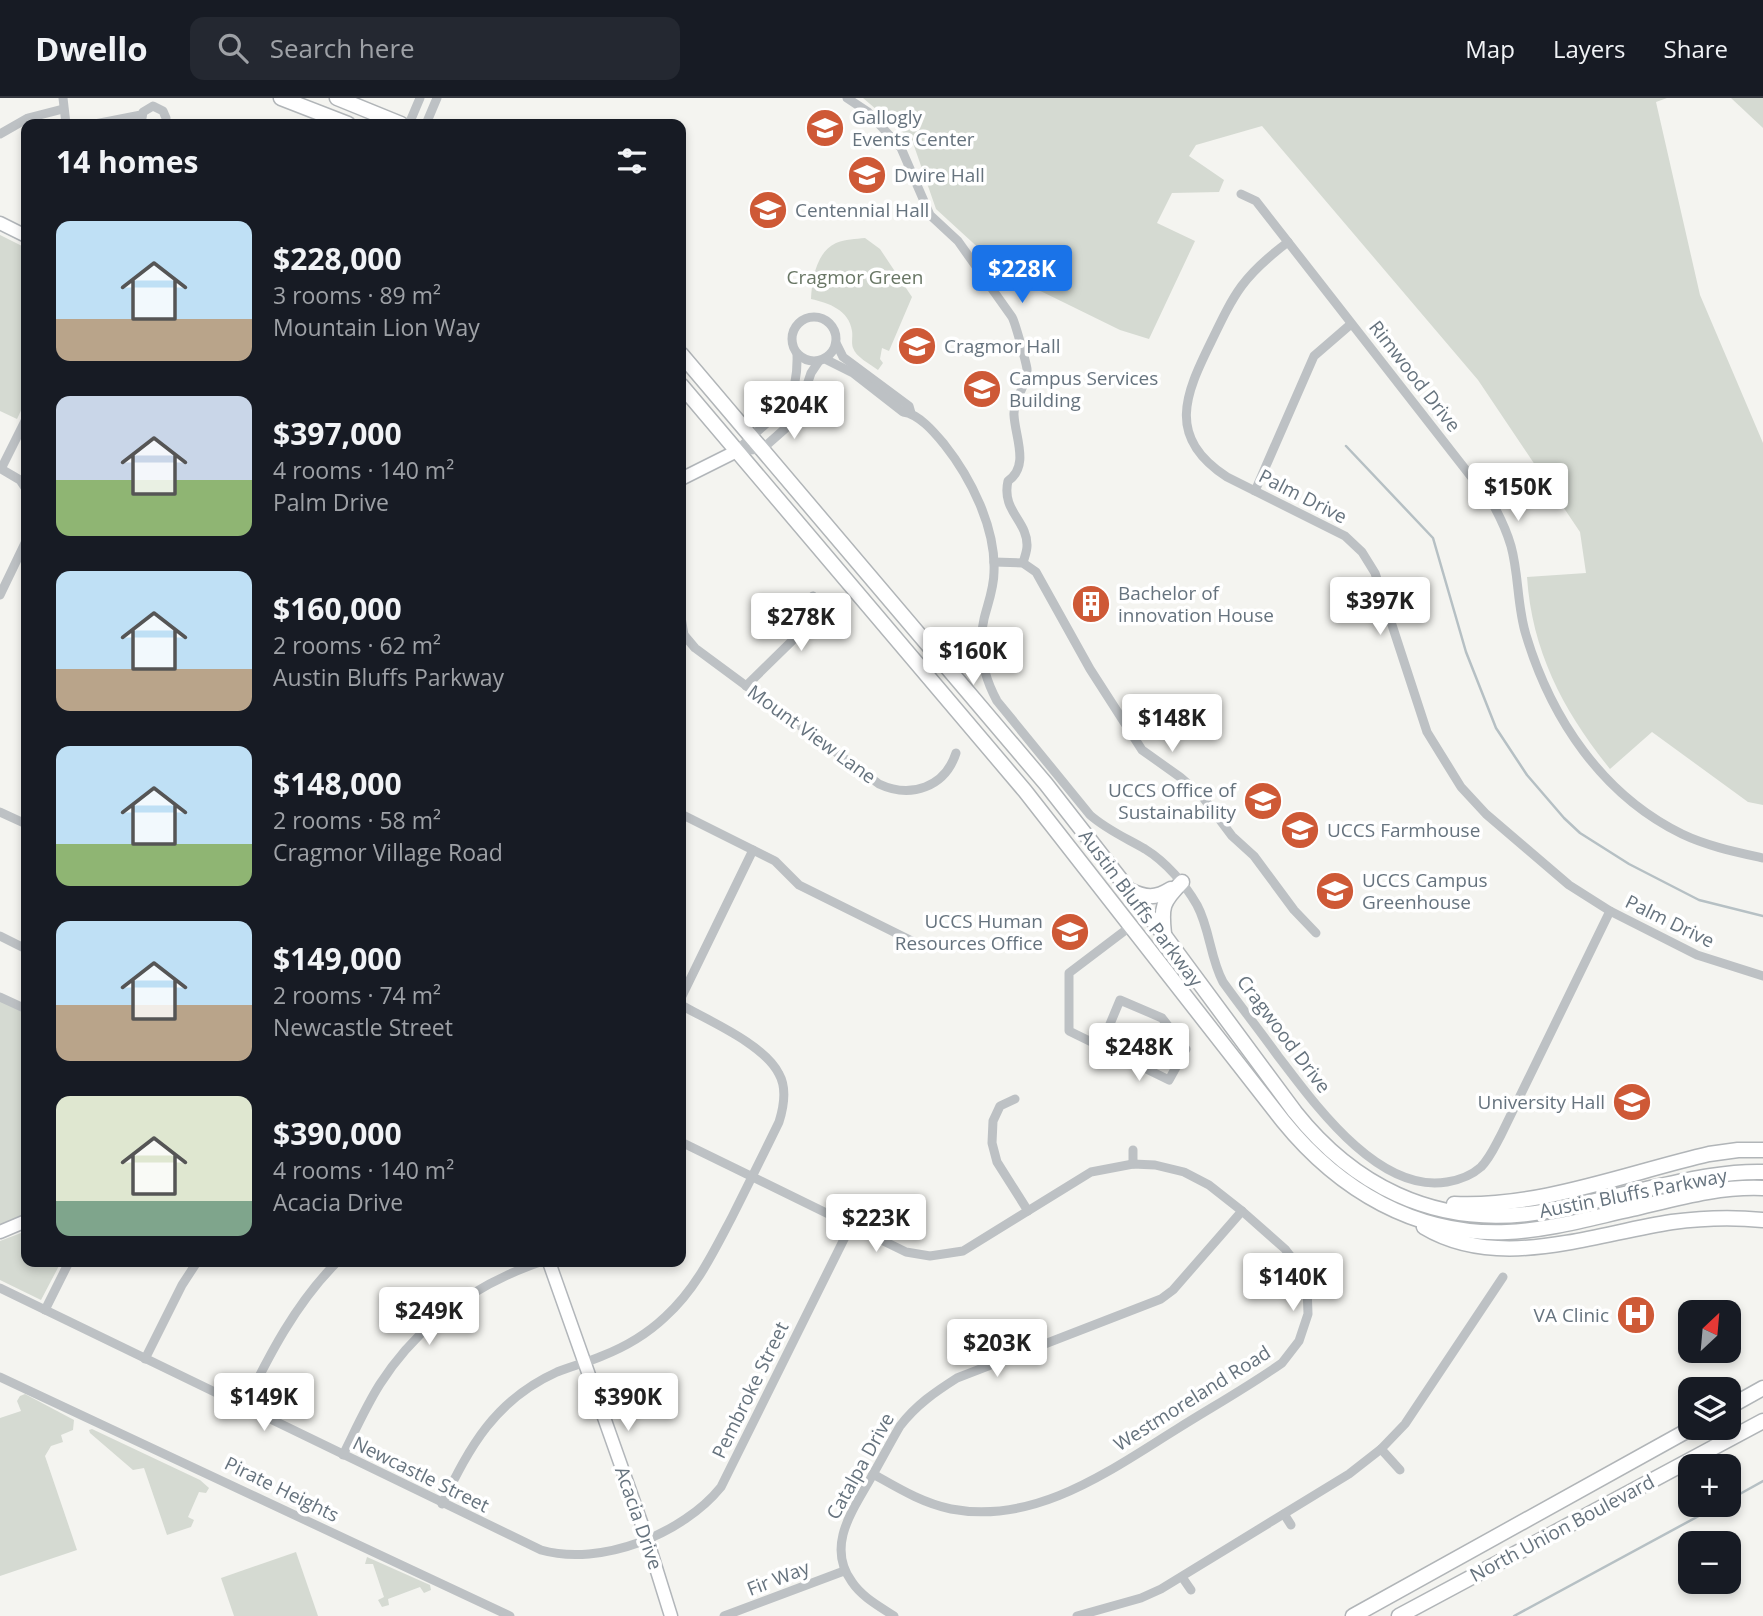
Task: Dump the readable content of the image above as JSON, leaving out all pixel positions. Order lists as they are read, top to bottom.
{
  "streets": {
    "main road": ["Austin Bluffs Parkway", "North Union Boulevard"],
    "street": [
      "Rimwood Drive",
      "Palm Drive",
      "Mount View Lane",
      "Cragwood Drive",
      "Pembroke Street",
      "Westmoreland Road",
      "Catalpa Drive",
      "Newcastle Street",
      "Pirate Heights",
      "Acacia Drive",
      "Fir Way"
    ]
  },
  "crossings": [
    ["Rimwood Drive", "Palm Drive"],
    ["Palm Drive", "Cragwood Drive"],
    ["Pembroke Street", "Westmoreland Road"],
    ["Pembroke Street", "Newcastle Street"],
    ["Pembroke Street", "Acacia Drive"],
    ["Westmoreland Road", "Catalpa Drive"],
    ["Catalpa Drive", "Fir Way"],
    ["Newcastle Street", "Acacia Drive"]
  ],
  "parks": ["Cragmor Green"],
  "places": {
    "school or university": [
      "Gallogly Events Center",
      "Dwire Hall",
      "Centennial Hall",
      "Cragmor Hall",
      "Campus Services Building",
      "UCCS Office of Sustainability",
      "UCCS Farmhouse",
      "UCCS Campus Greenhouse",
      "UCCS Human Resources Office",
      "University Hall"
    ],
    "building": ["Bachelor of innovation House"],
    "hospital": ["VA Clinic"]
  },
  "north": "top right",
  "page": {
    "header": "Dwello",
    "search": "Search here",
    "nav": ["Map", "Layers", "Share"],
    "heading": "14 homes",
    "list": [
      {
        "name": "$228,000",
        "note": "3 rooms · 89 m² · Mountain Lion Way"
      },
      {
        "name": "$397,000",
        "note": "4 rooms · 140 m² · Palm Drive"
      },
      {
        "name": "$160,000",
        "note": "2 rooms · 62 m² · Austin Bluffs Parkway"
      },
      {
        "name": "$148,000",
        "note": "2 rooms · 58 m² · Cragmor Village Road"
      },
      {
        "name": "$149,000",
        "note": "2 rooms · 74 m² · Newcastle Street"
      },
      {
        "name": "$390,000",
        "note": "4 rooms · 140 m² · Acacia Drive"
      }
    ],
    "price": [
      "$228K",
      "$204K",
      "$150K",
      "$397K",
      "$278K",
      "$160K",
      "$148K",
      "$248K",
      "$223K",
      "$140K",
      "$249K",
      "$203K",
      "$149K",
      "$390K"
    ],
    "map_buttons": ["+", "−"]
  }
}
